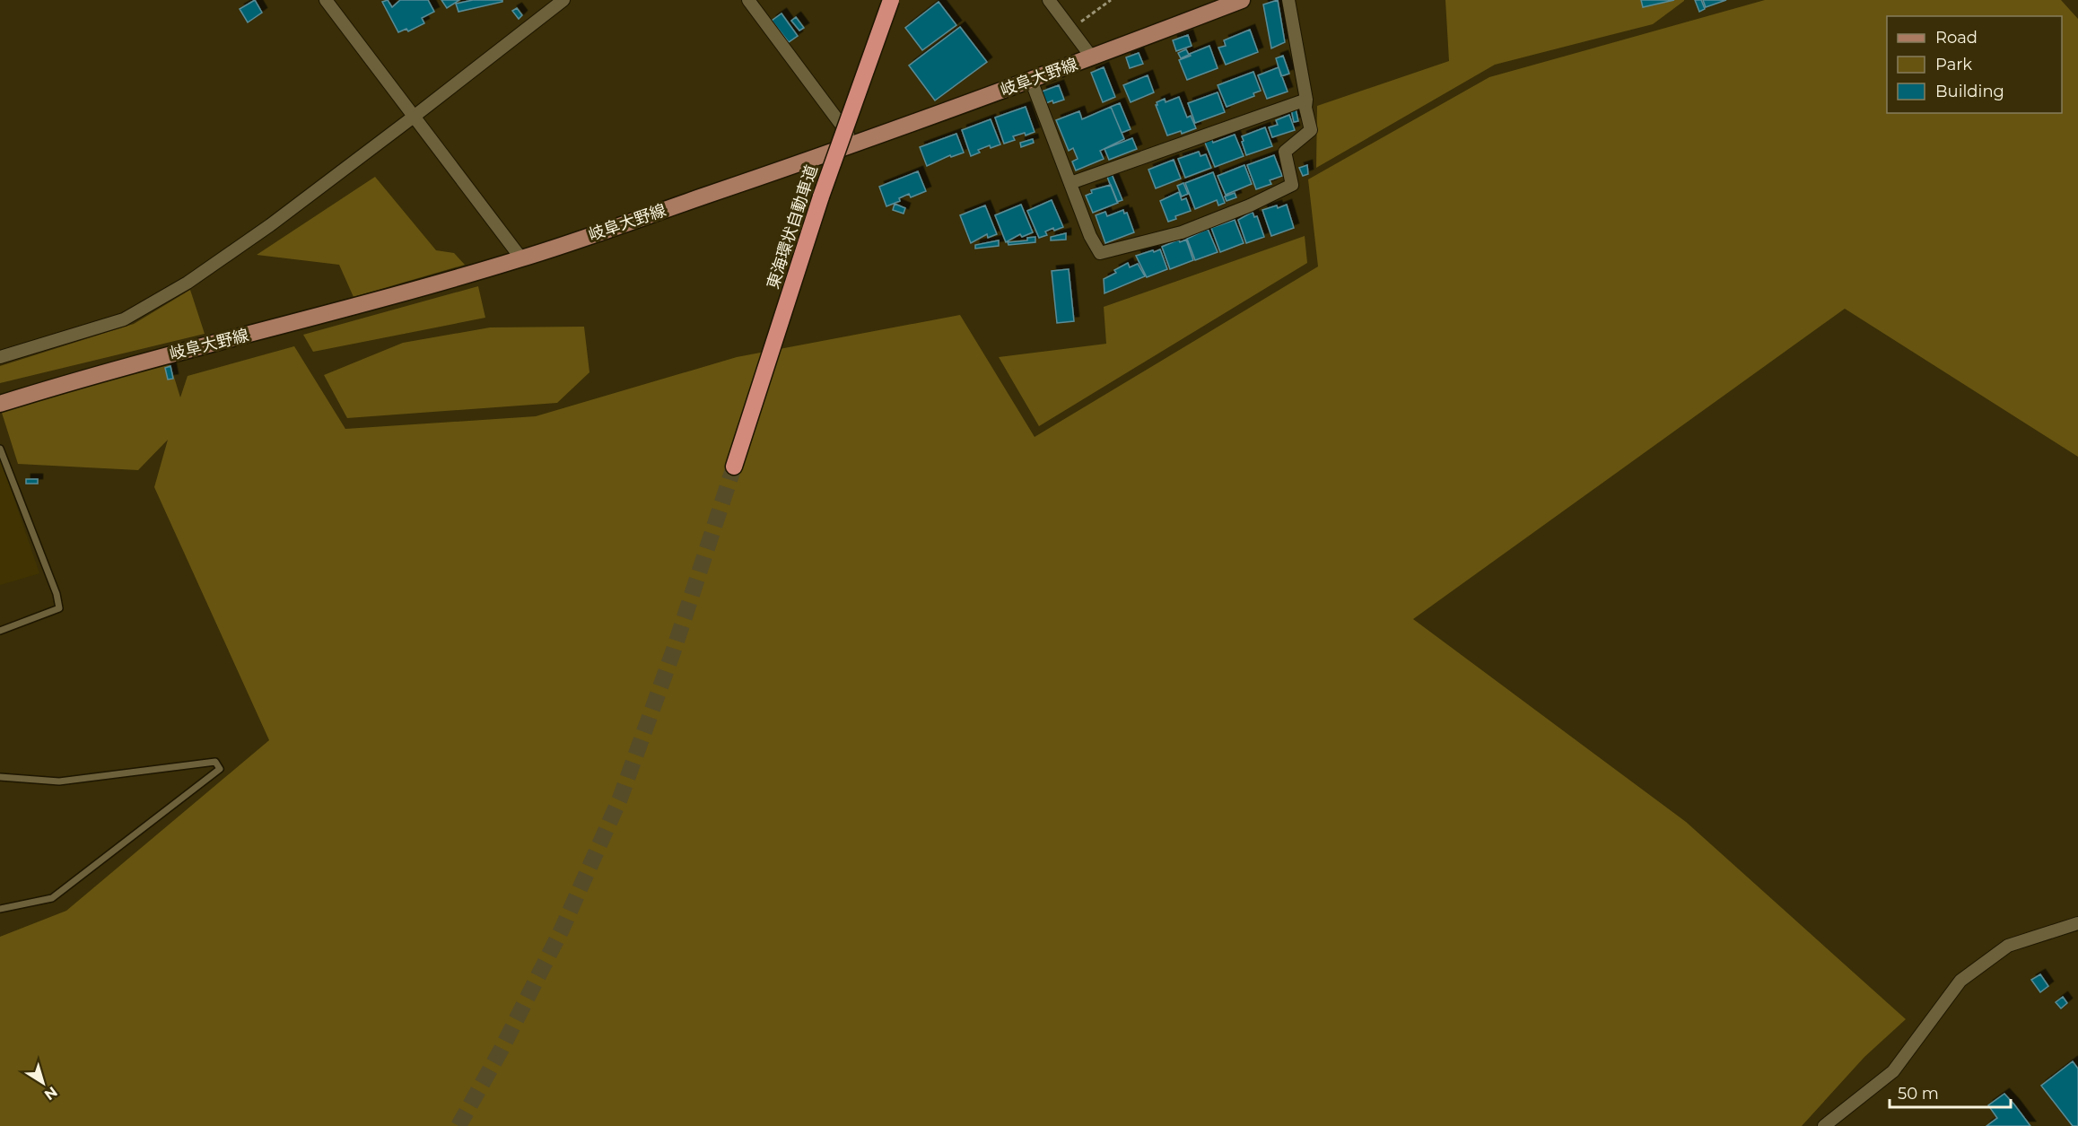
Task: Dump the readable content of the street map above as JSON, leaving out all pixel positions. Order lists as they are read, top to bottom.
{
  "streets": {
    "highway": ["東海環状自動車道"],
    "main road": ["岐阜大野線"]
  },
  "legend": ["Road", "Park", "Building"],
  "scale_bar": "50 m",
  "north": "bottom right"
}
